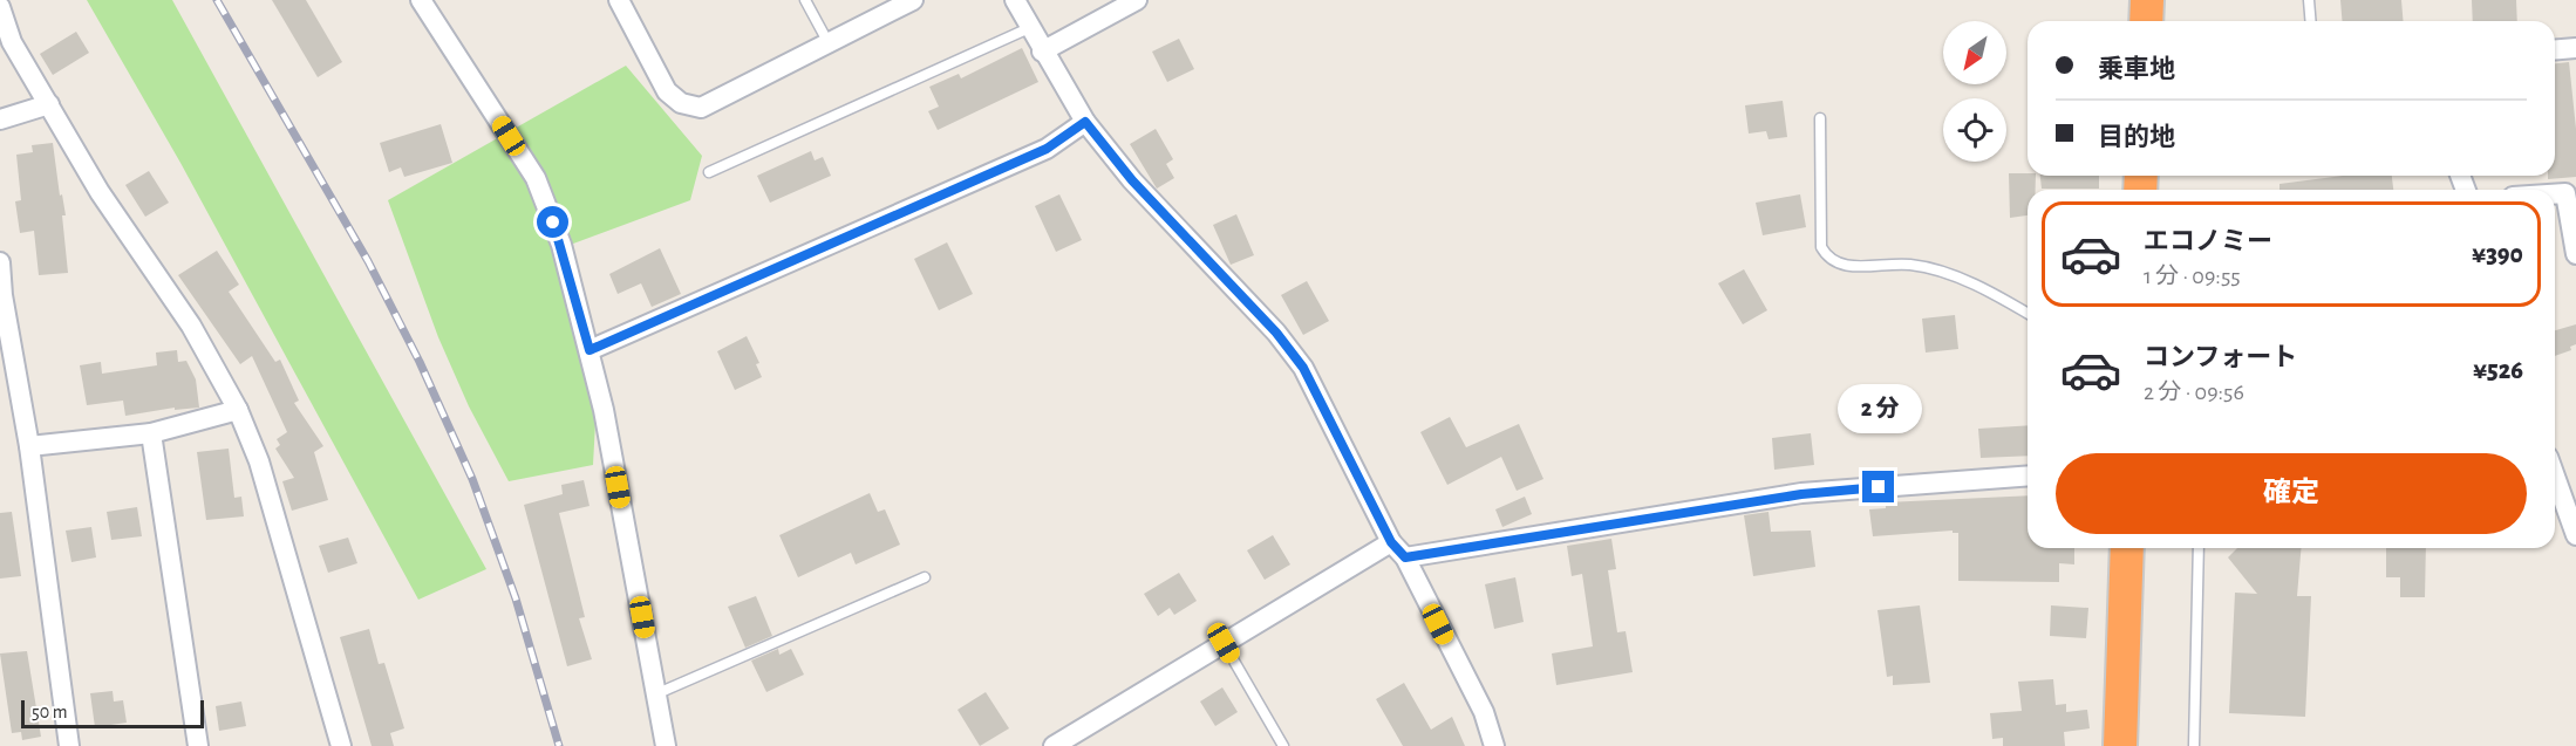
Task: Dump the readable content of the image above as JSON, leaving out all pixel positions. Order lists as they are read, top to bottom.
{
  "scale_bar": "50 m",
  "north": "bottom left",
  "page": {
    "banner": ["乗車地", "目的地"],
    "list": [
      {
        "name": "エコノミー",
        "note": "1 分 · 09:55",
        "value": "¥390"
      },
      {
        "name": "コンフォート",
        "note": "2 分 · 09:56",
        "value": "¥526"
      }
    ],
    "bubble": "2 分",
    "buttons": "確定",
    "scale": "50 m"
  }
}
